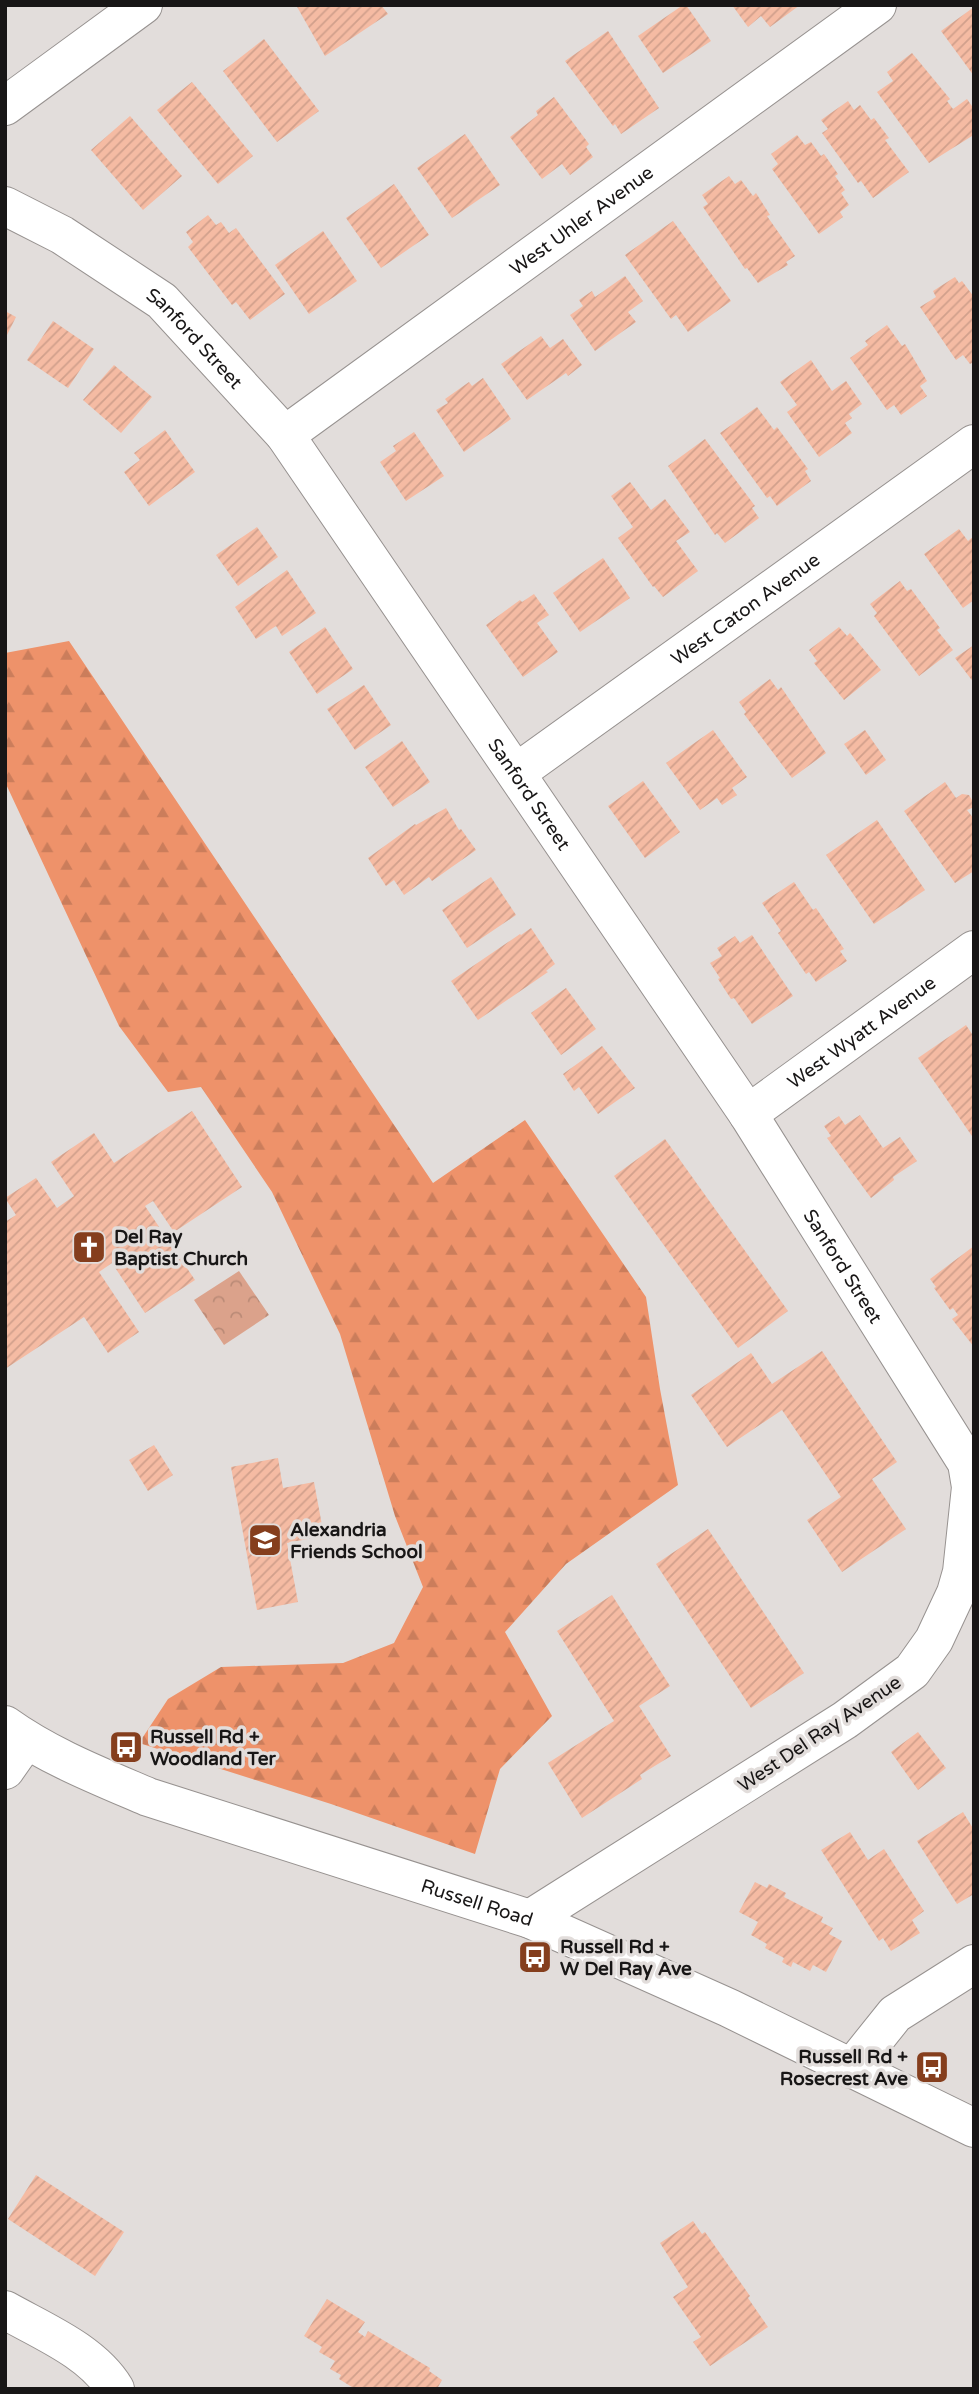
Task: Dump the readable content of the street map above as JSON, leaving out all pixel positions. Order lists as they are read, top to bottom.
{
  "streets": {
    "street": [
      "West Uhler Avenue",
      "Sanford Street",
      "West Caton Avenue",
      "West Wyatt Avenue",
      "West Del Ray Avenue",
      "Russell Road"
    ]
  },
  "crossings": [
    ["West Uhler Avenue", "Sanford Street"],
    ["Sanford Street", "West Caton Avenue"],
    ["Sanford Street", "West Wyatt Avenue"],
    ["Sanford Street", "West Del Ray Avenue"],
    ["West Del Ray Avenue", "Russell Road"]
  ],
  "places": {
    "church": ["Del Ray Baptist Church"],
    "school or university": ["Alexandria Friends School"],
    "bus stop": ["Russell Rd + Woodland Ter", "Russell Rd + W Del Ray Ave", "Russell Rd + Rosecrest Ave"]
  }
}
